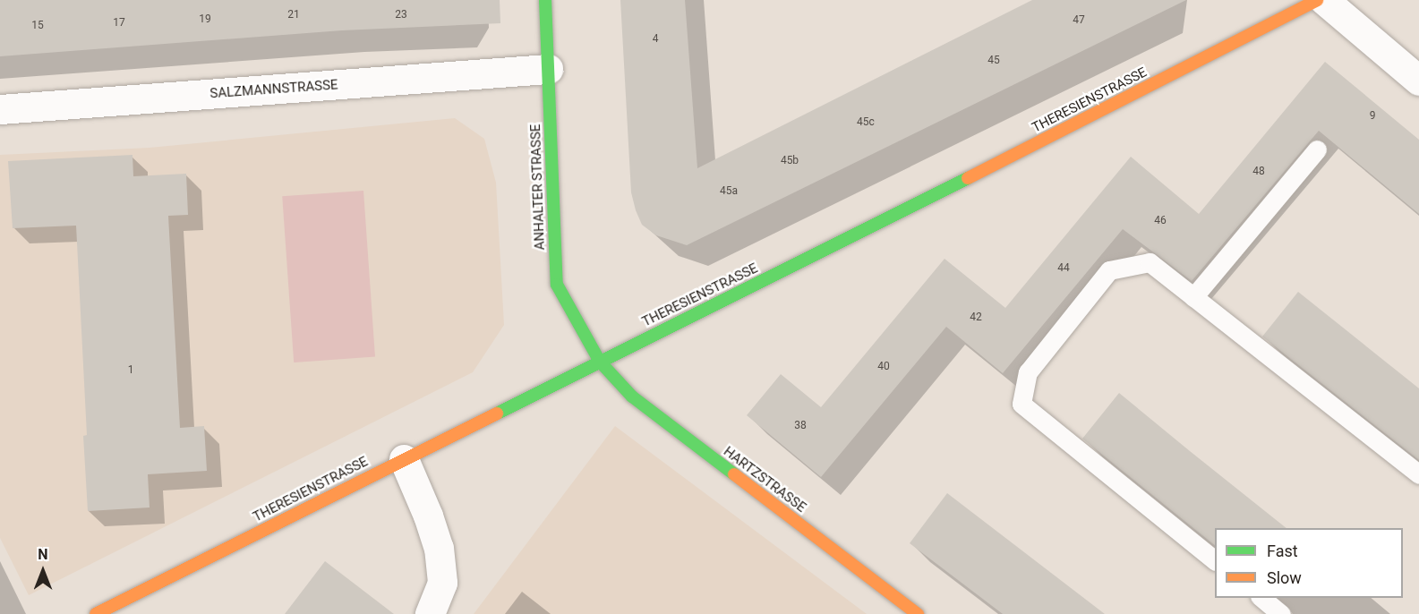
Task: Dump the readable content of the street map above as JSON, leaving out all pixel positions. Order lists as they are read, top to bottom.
{
  "streets": {
    "main road": ["THERESIENSTRASSE", "ANHALTER STRASSE", "HARTZSTRASSE"],
    "street": ["SALZMANNSTRASSE"]
  },
  "crossings": [
    ["SALZMANNSTRASSE", "ANHALTER STRASSE"],
    ["THERESIENSTRASSE", "ANHALTER STRASSE"],
    ["THERESIENSTRASSE", "HARTZSTRASSE"],
    ["ANHALTER STRASSE", "HARTZSTRASSE"]
  ],
  "house_numbers": [
    "21",
    "23",
    "19",
    "47",
    "17",
    "15",
    "4",
    "45",
    "9",
    "45c",
    "45b",
    "48",
    "45a",
    "46",
    "44",
    "42",
    "40",
    "1",
    "38"
  ],
  "legend": ["Fast", "Slow"],
  "north": "top"
}
